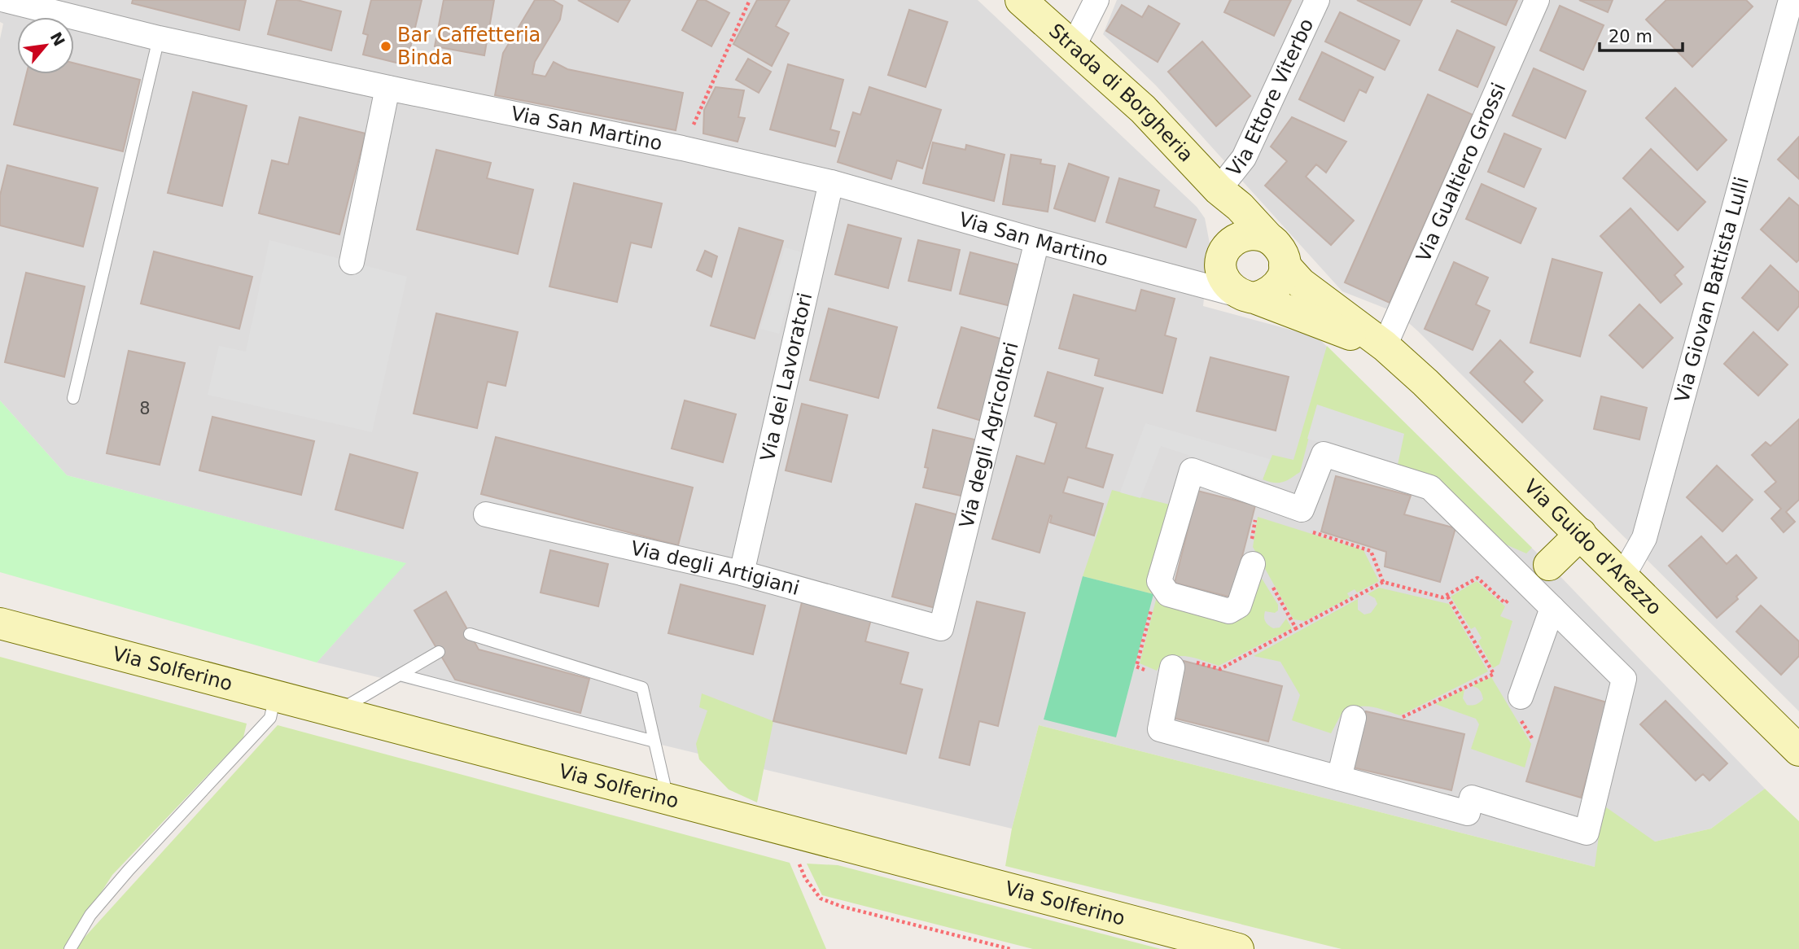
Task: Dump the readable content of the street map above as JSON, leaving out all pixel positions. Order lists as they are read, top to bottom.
{
  "streets": {
    "street": [
      "Strada di Borgheria",
      "Via Ettore Viterbo",
      "Via San Martino",
      "Via Gualtiero Grossi",
      "Via Giovan Battista Lulli",
      "Via dei Lavoratori",
      "Via degli Agricoltori",
      "Via Guido d'Arezzo",
      "Via degli Artigiani",
      "Via Solferino"
    ]
  },
  "crossings": [
    ["Strada di Borgheria", "Via Ettore Viterbo"],
    ["Strada di Borgheria", "Via San Martino"],
    ["Strada di Borgheria", "Via Gualtiero Grossi"],
    ["Strada di Borgheria", "Via Guido d'Arezzo"],
    ["Via San Martino", "Via dei Lavoratori"],
    ["Via San Martino", "Via degli Agricoltori"],
    ["Via Gualtiero Grossi", "Via Guido d'Arezzo"],
    ["Via Giovan Battista Lulli", "Via Guido d'Arezzo"],
    ["Via dei Lavoratori", "Via degli Artigiani"],
    ["Via degli Agricoltori", "Via degli Artigiani"]
  ],
  "places": ["Bar Caffetteria Binda"],
  "house_numbers": ["8"],
  "scale_bar": "20 m",
  "north": "top right"
}
